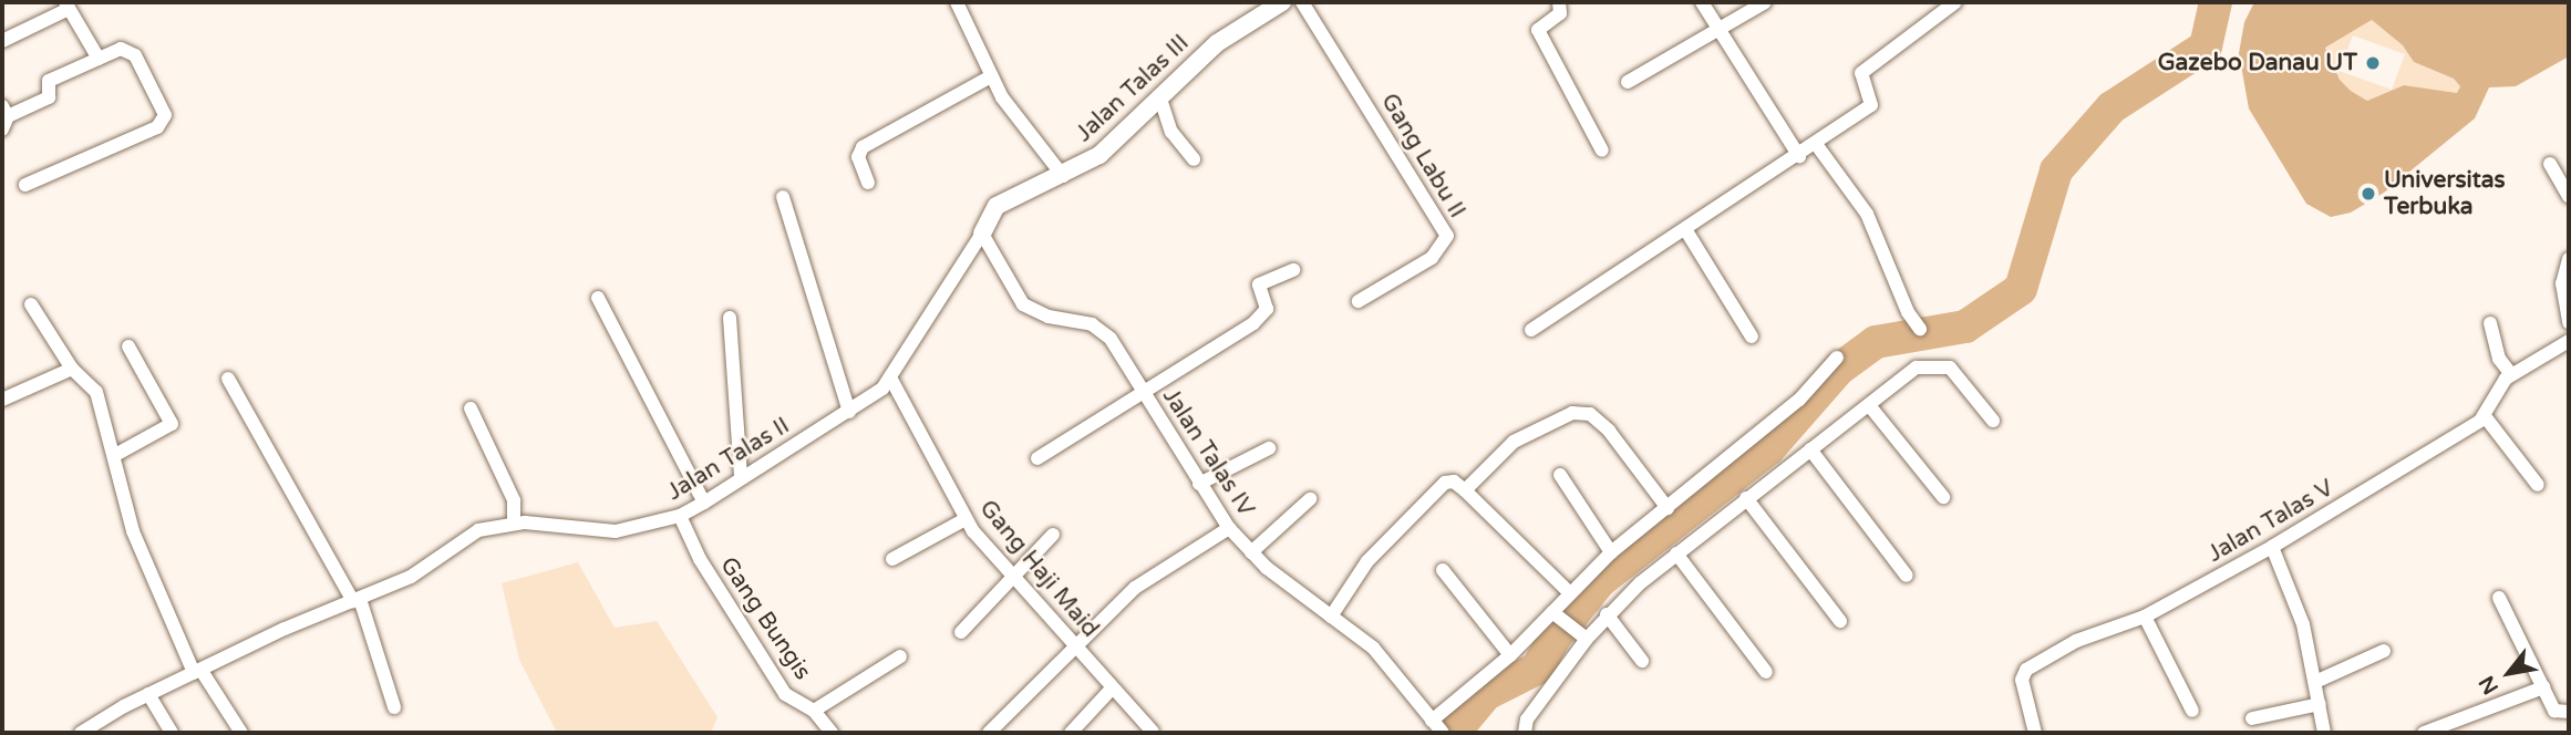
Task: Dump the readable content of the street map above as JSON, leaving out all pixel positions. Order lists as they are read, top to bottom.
{
  "streets": {
    "street": [
      "Jalan Talas III",
      "Gang Labu II",
      "Jalan Talas IV",
      "Jalan Talas II",
      "Jalan Talas V",
      "Gang Haji Maid",
      "Gang Bungis"
    ]
  },
  "crossings": [
    ["Jalan Talas III", "Jalan Talas IV"],
    ["Jalan Talas III", "Jalan Talas II"],
    ["Jalan Talas IV", "Jalan Talas II"],
    ["Jalan Talas II", "Gang Haji Maid"],
    ["Jalan Talas II", "Gang Bungis"]
  ],
  "places": ["Gazebo Danau UT", "Universitas Terbuka"],
  "north": "bottom left"
}
